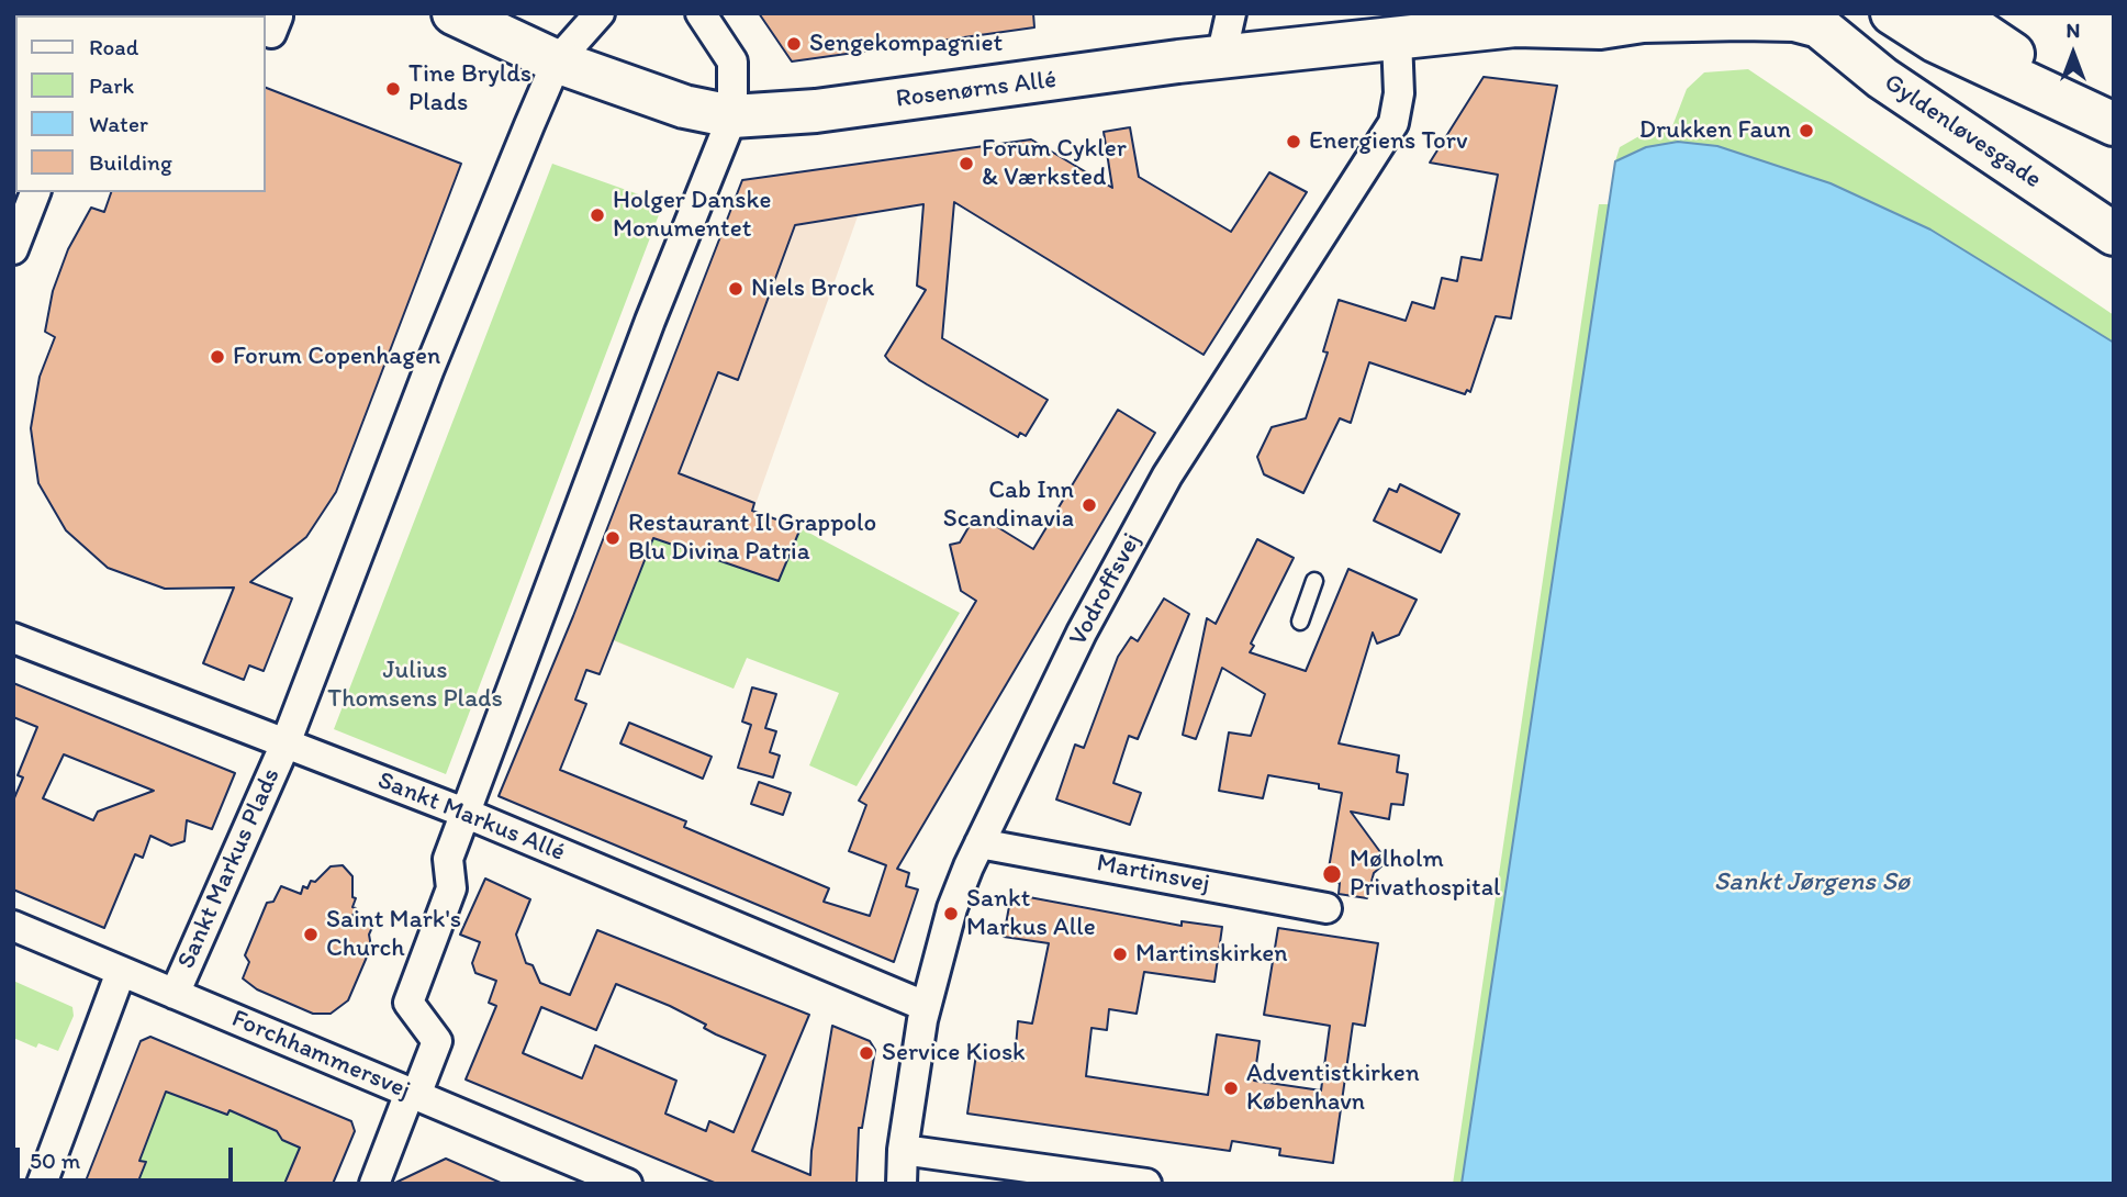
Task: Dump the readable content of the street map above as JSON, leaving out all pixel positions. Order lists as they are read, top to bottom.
{
  "streets": {
    "street": [
      "Rosenørns Allé",
      "Gyldenløvesgade",
      "Vodroffsvej",
      "Sankt Markus Allé",
      "Sankt Markus Plads",
      "Martinsvej",
      "Forchhammersvej"
    ]
  },
  "crossings": [
    ["Rosenørns Allé", "Gyldenløvesgade"],
    ["Rosenørns Allé", "Vodroffsvej"],
    ["Vodroffsvej", "Sankt Markus Allé"],
    ["Vodroffsvej", "Martinsvej"],
    ["Sankt Markus Allé", "Sankt Markus Plads"],
    ["Sankt Markus Plads", "Forchhammersvej"]
  ],
  "water": ["Sankt Jørgens Sø"],
  "parks": ["Julius Thomsens Plads"],
  "places": [
    "Sengekompagniet",
    "Tine Brylds Plads",
    "Drukken Faun",
    "Energiens Torv",
    "Forum Cykler & Værksted",
    "Holger Danske Monumentet",
    "Niels Brock",
    "Forum Copenhagen",
    "Cab Inn Scandinavia",
    "Restaurant Il Grappolo Blu Divina Patria",
    "Mølholm Privathospital",
    "Sankt Markus Alle",
    "Saint Mark's Church",
    "Martinskirken",
    "Service Kiosk",
    "Adventistkirken København"
  ],
  "legend": [
    "Road",
    "Park",
    "Water",
    "Building"
  ],
  "scale_bar": "50 m",
  "north": "top"
}
